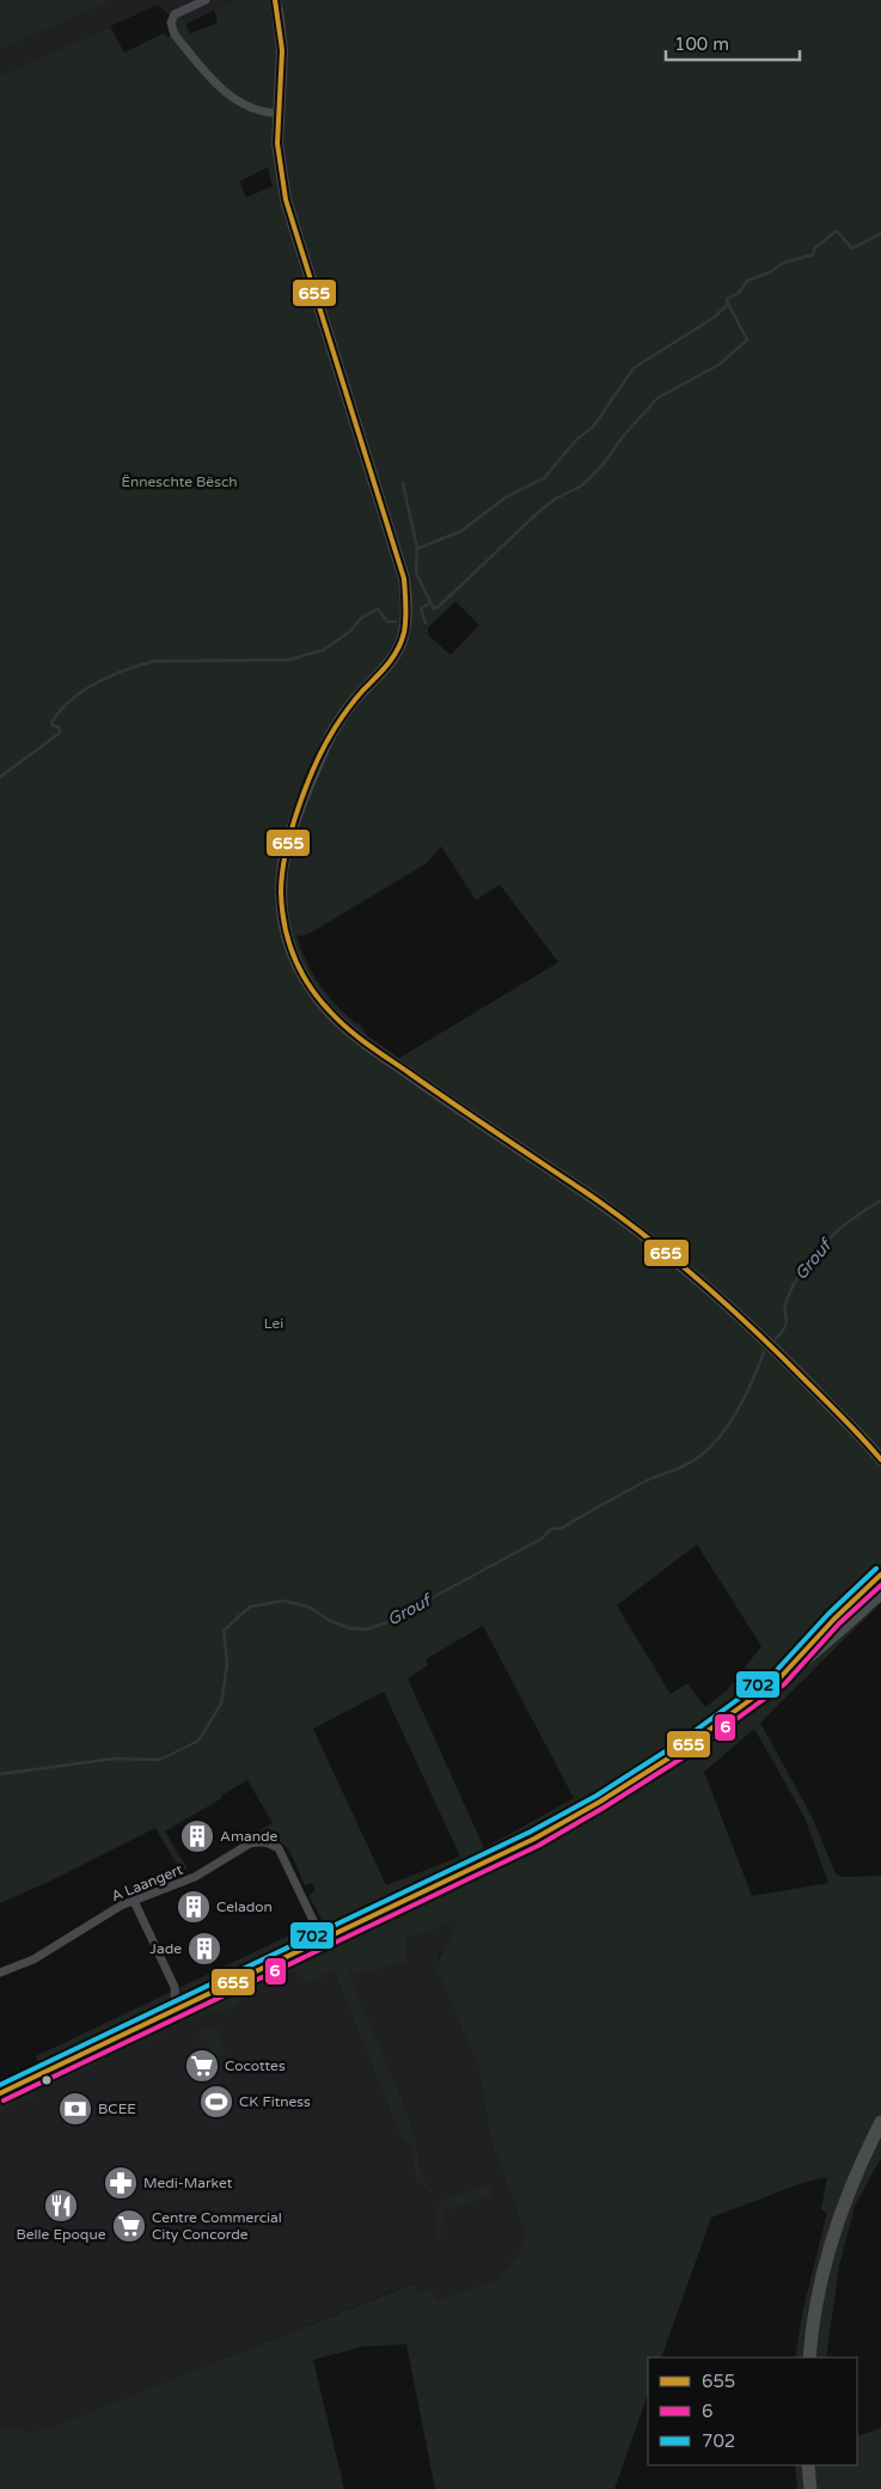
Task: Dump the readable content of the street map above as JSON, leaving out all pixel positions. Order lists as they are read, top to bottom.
{
  "streets": {
    "street": ["A Laangert"]
  },
  "water": ["Grouf"],
  "parks": ["Ënneschte Bësch", "Lei"],
  "places": {
    "building": ["Amande", "Celadon", "Jade"],
    "supermarket": ["Cocottes", "Centre Commercial City Concorde"],
    "sports": ["CK Fitness"],
    "bank": ["BCEE"],
    "pharmacy": ["Medi-Market"],
    "restaurant": ["Belle Epoque"]
  },
  "lines": ["transit line 655", "transit line 702", "transit line 6"],
  "legend": ["655", "6", "702"],
  "scale_bar": "100 m"
}
